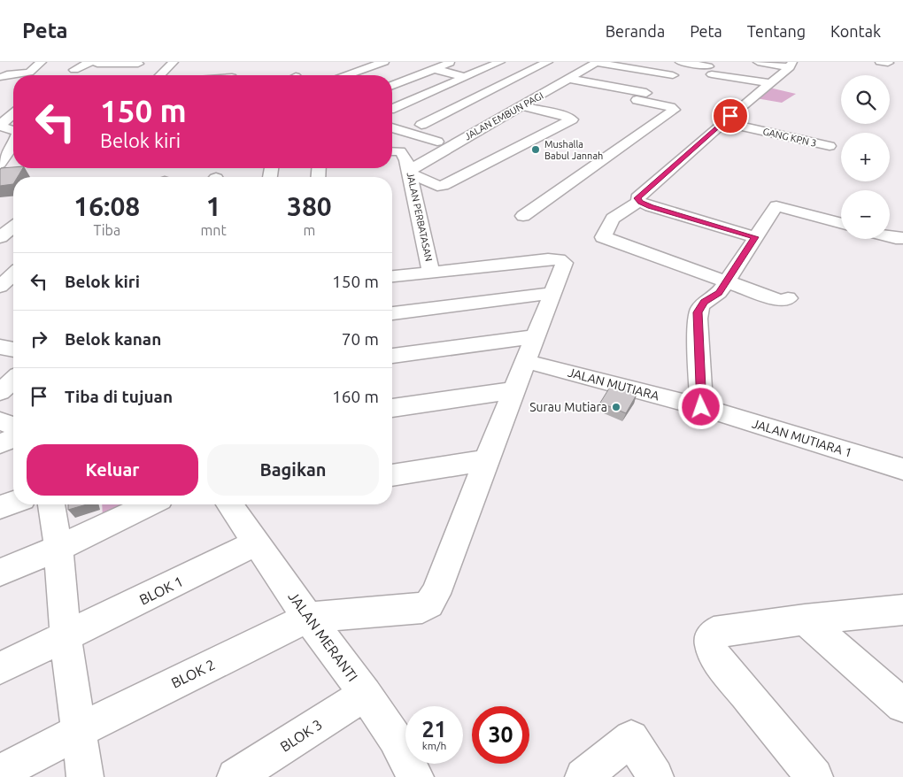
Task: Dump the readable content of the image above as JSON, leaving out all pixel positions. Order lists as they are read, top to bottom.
{
  "streets": {
    "street": [
      "JALAN EMBUN PAGI",
      "GANG KPN 3",
      "JALAN PERBATASAN",
      "JALAN MUTIARA",
      "JALAN MUTIARA 1",
      "BLOK 1",
      "JALAN MERANTI",
      "BLOK 2",
      "BLOK 3"
    ]
  },
  "crossings": [
    ["JALAN EMBUN PAGI", "JALAN PERBATASAN"],
    ["JALAN MUTIARA", "JALAN MUTIARA 1"],
    ["BLOK 1", "JALAN MERANTI"],
    ["JALAN MERANTI", "BLOK 2"],
    ["JALAN MERANTI", "BLOK 3"]
  ],
  "places": ["Mushalla Babul Jannah", "Surau Mutiara"],
  "page": {
    "header": "Peta",
    "nav": [
      "Beranda",
      "Peta",
      "Tentang",
      "Kontak"
    ],
    "map_buttons": ["+", "−"],
    "turn": ["150 m", "Belok kiri"],
    "eta": [
      "16:08",
      "Tiba",
      "1",
      "mnt",
      "380",
      "m"
    ],
    "list": [
      {
        "name": "Belok kiri",
        "value": "150 m"
      },
      {
        "name": "Belok kanan",
        "value": "70 m"
      },
      {
        "name": "Tiba di tujuan",
        "value": "160 m"
      }
    ],
    "buttons": ["Keluar", "Bagikan"],
    "speed": "21 km/h",
    "limit": "30"
  }
}
